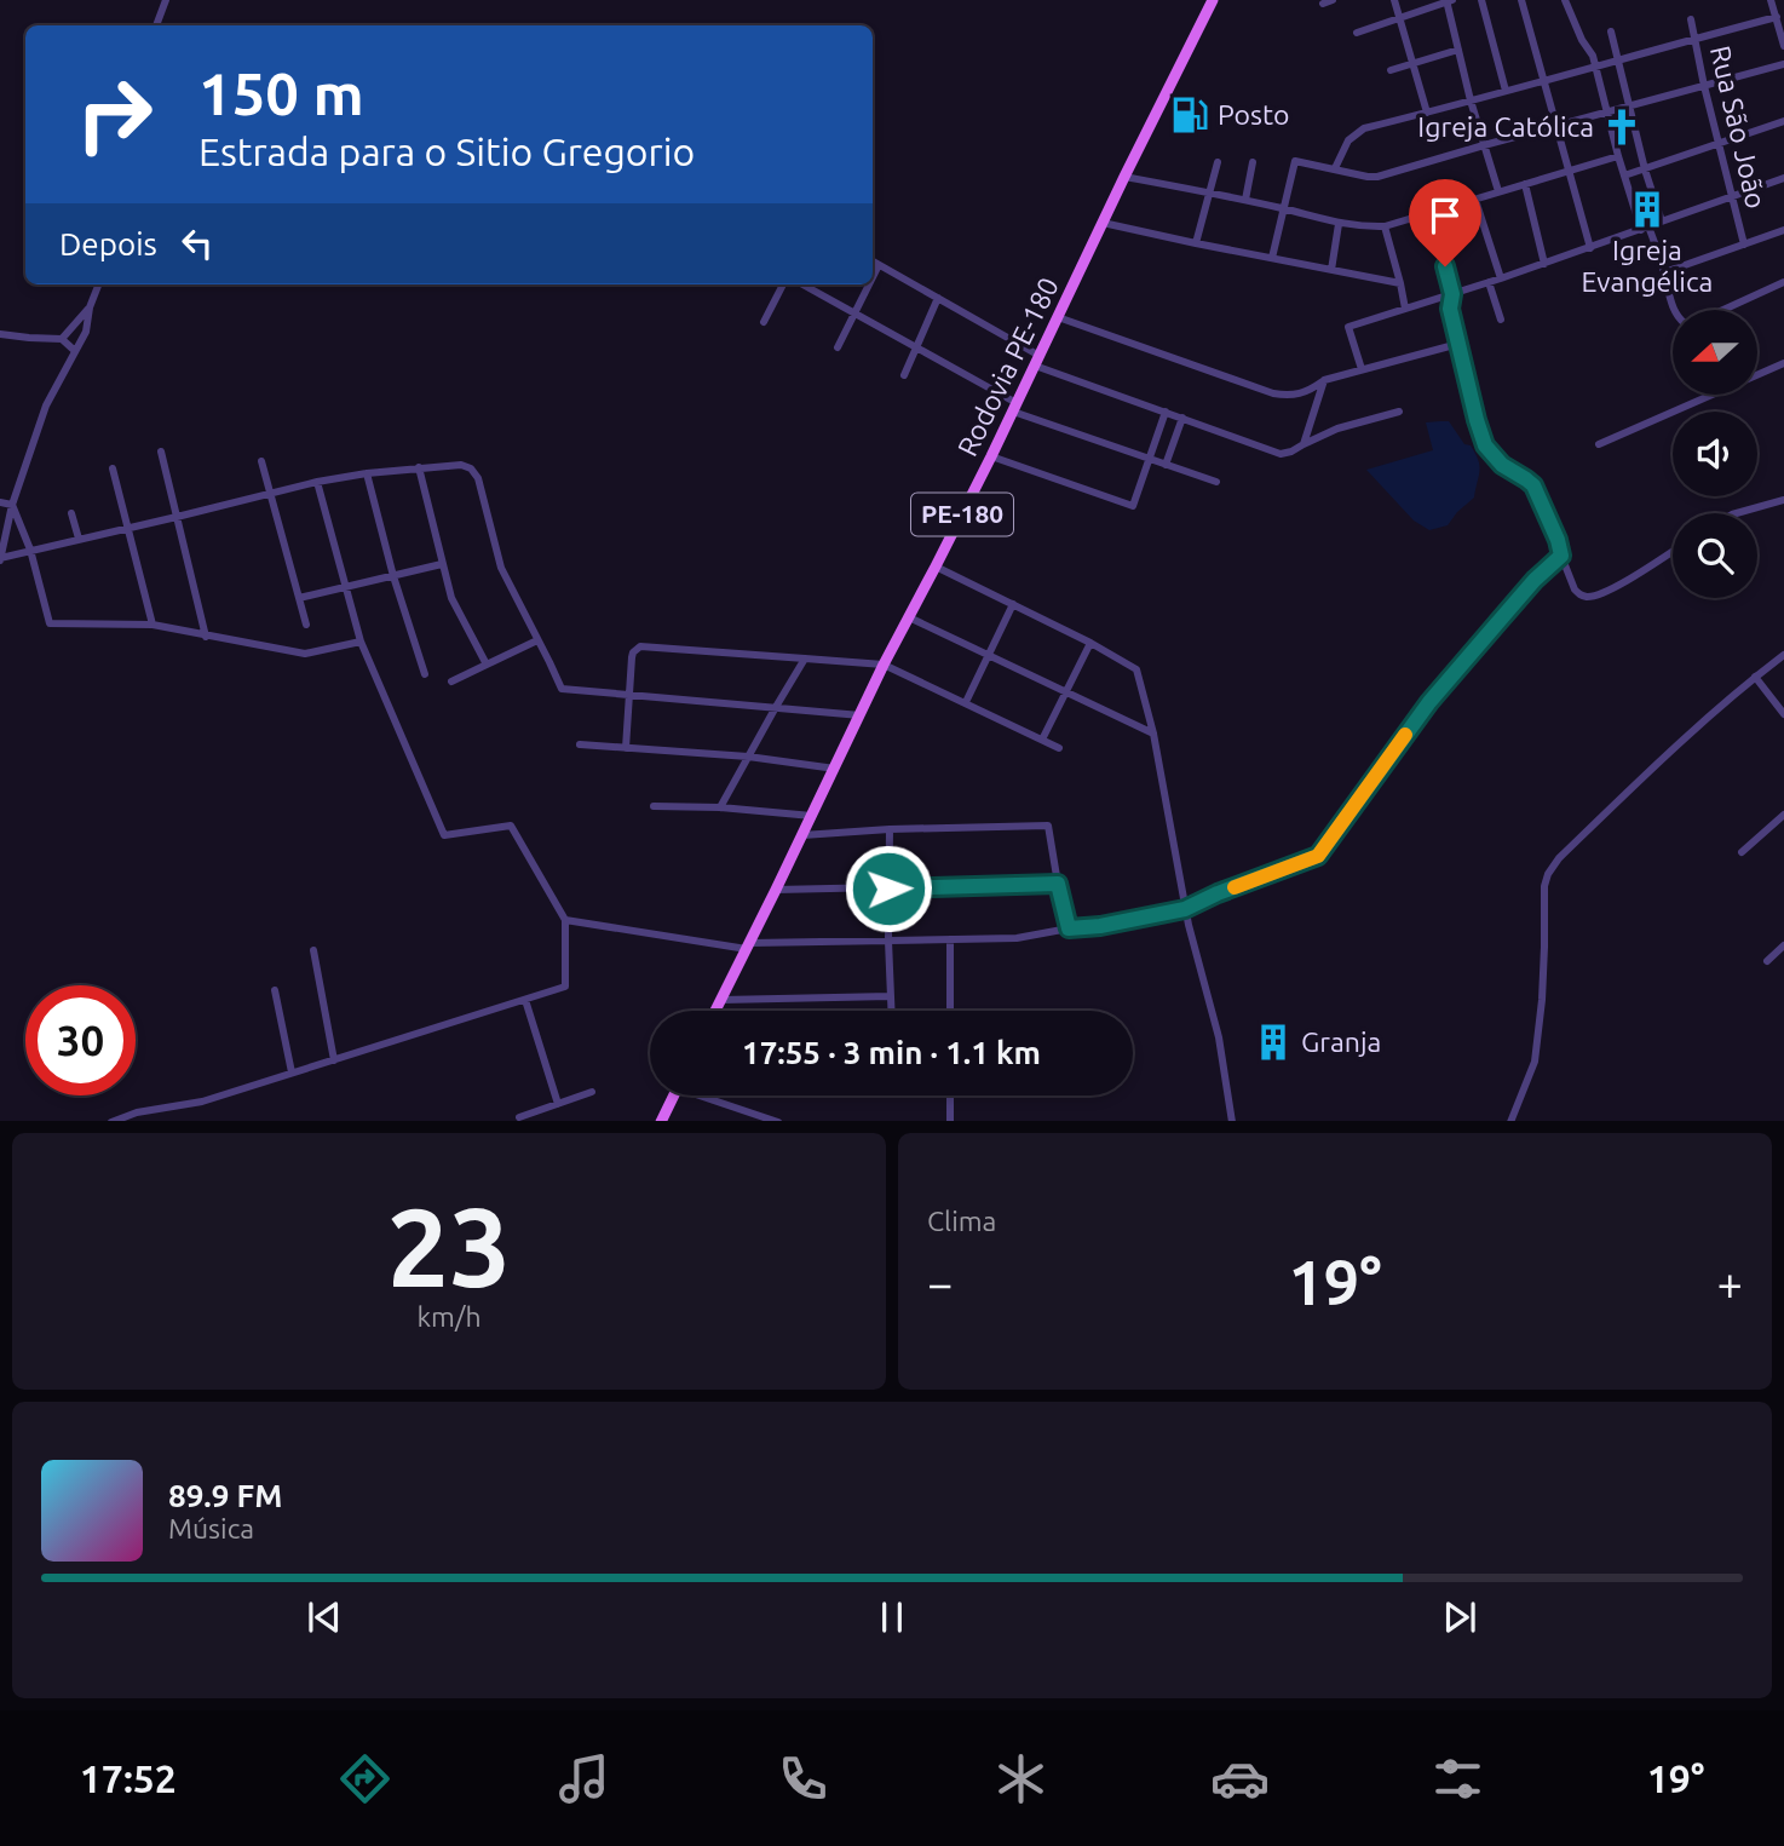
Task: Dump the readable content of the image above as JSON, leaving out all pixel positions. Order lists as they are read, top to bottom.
{
  "streets": {
    "main road": ["Rodovia PE-180", "PE-180"],
    "street": ["Rua São João"]
  },
  "places": {
    "fuel station": ["Posto"],
    "church": ["Igreja Católica"],
    "building": ["Igreja Evangélica", "Granja"]
  },
  "north": "left",
  "page": {
    "turn": ["150 m", "Estrada para o Sitio Gregorio"],
    "then": "Depois",
    "limit": "30",
    "trip": "17:55 · 3 min · 1.1 km",
    "tile": [
      ["23", "km/h"],
      "Clima"
    ],
    "heat": ["−", "19°", "+"],
    "song": ["89.9 FM", "Música"],
    "tabs": ["17:52", "19°"]
  }
}
